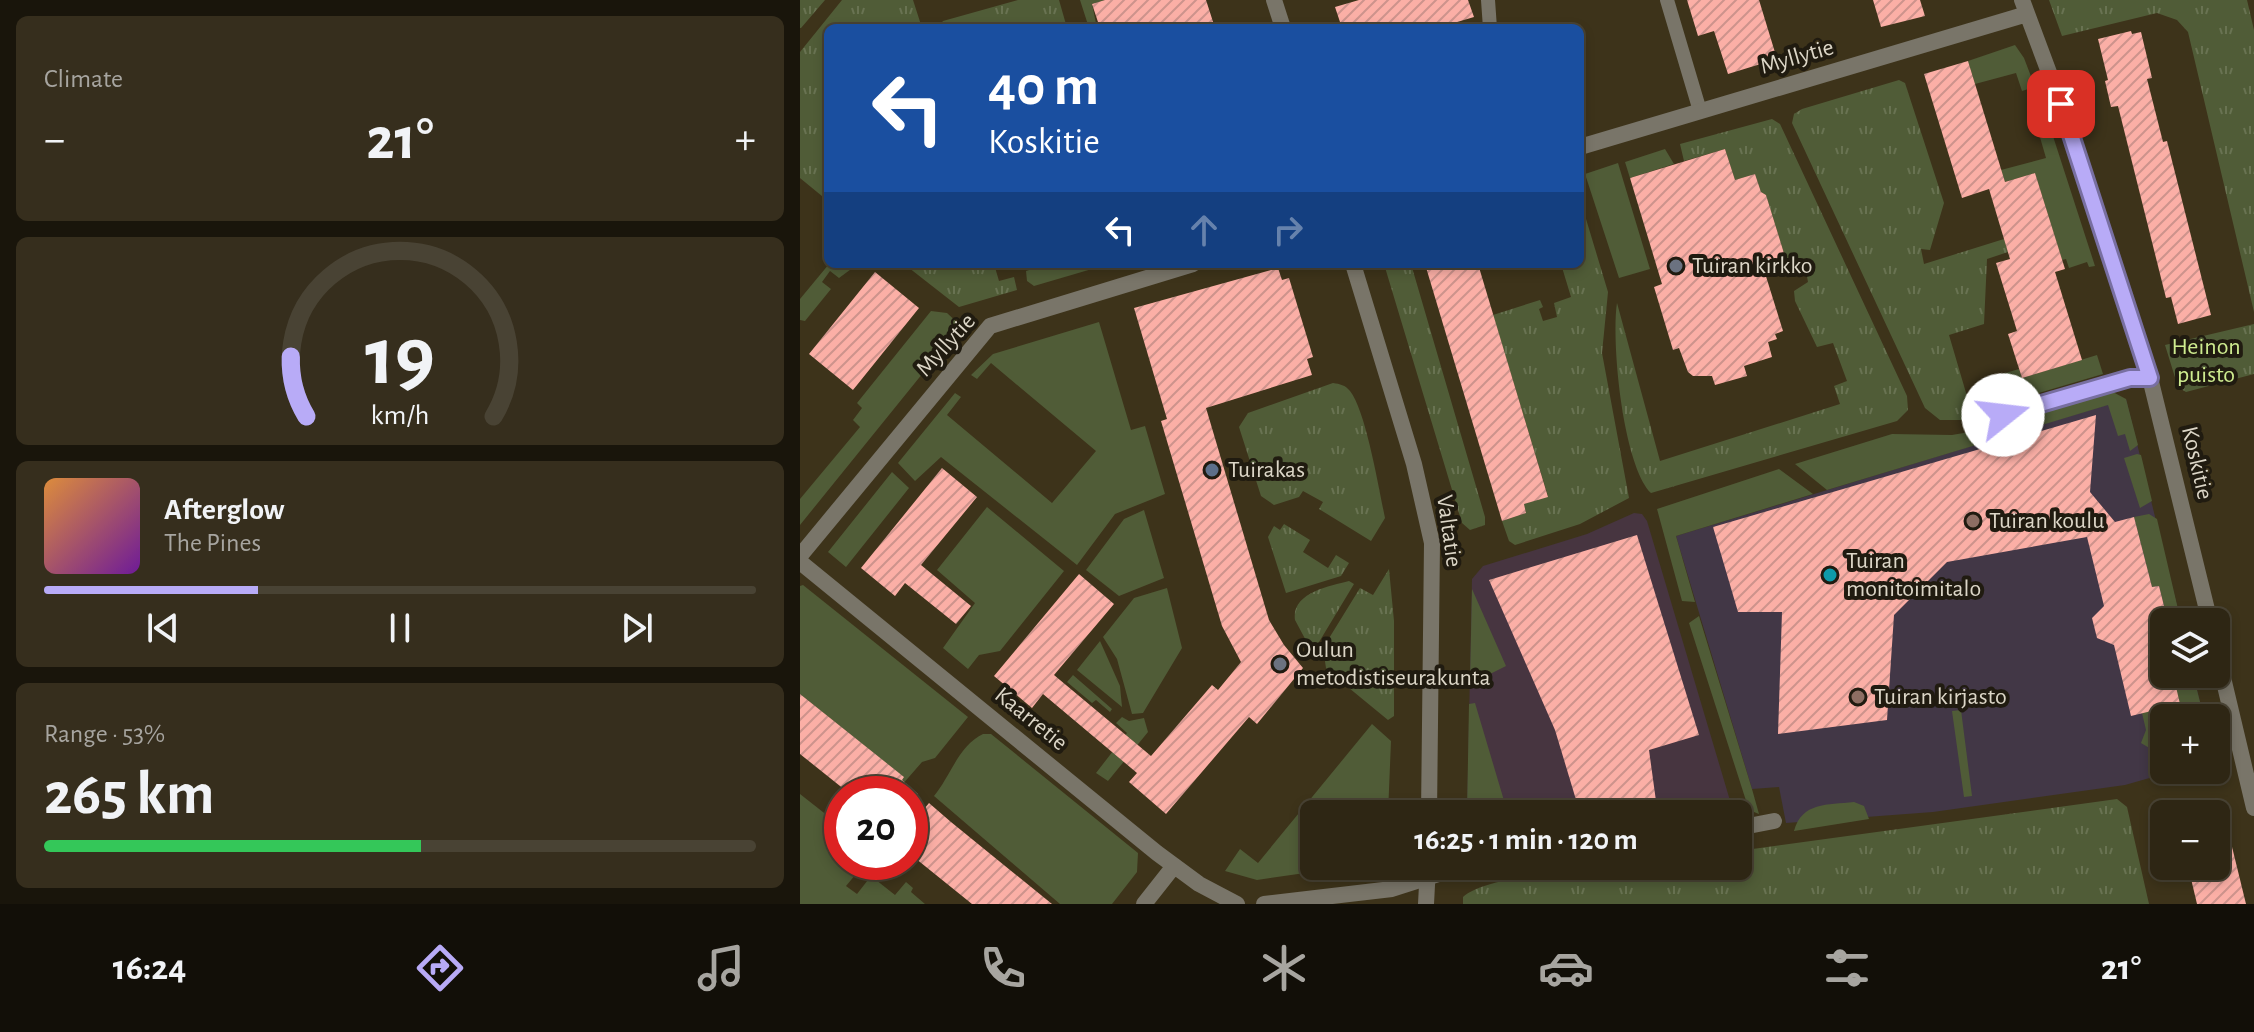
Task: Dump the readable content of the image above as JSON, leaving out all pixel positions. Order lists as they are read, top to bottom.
{
  "streets": {
    "street": [
      "Myllytie",
      "Koskitie",
      "Valtatie",
      "Kaarretie"
    ]
  },
  "crossings": [
    ["Myllytie", "Koskitie"],
    ["Myllytie", "Kaarretie"]
  ],
  "parks": ["Heinon puisto"],
  "places": [
    "Tuiran kirkko",
    "Tuirakas",
    "Tuiran koulu",
    "Tuiran monitoimitalo",
    "Oulun metodistiseurakunta",
    "Tuiran kirjasto"
  ],
  "page": {
    "tile": [
      "Climate",
      ["Range · 53%", "265 km"]
    ],
    "turn": ["40 m", "Koskitie"],
    "heat": ["−", "21°", "+"],
    "song": ["Afterglow", "The Pines"],
    "map_buttons": ["+", "−"],
    "limit": "20",
    "trip": "16:25 · 1 min · 120 m",
    "tabs": ["16:24", "21°"],
    "gauge": ["19", "km/h"]
  }
}
